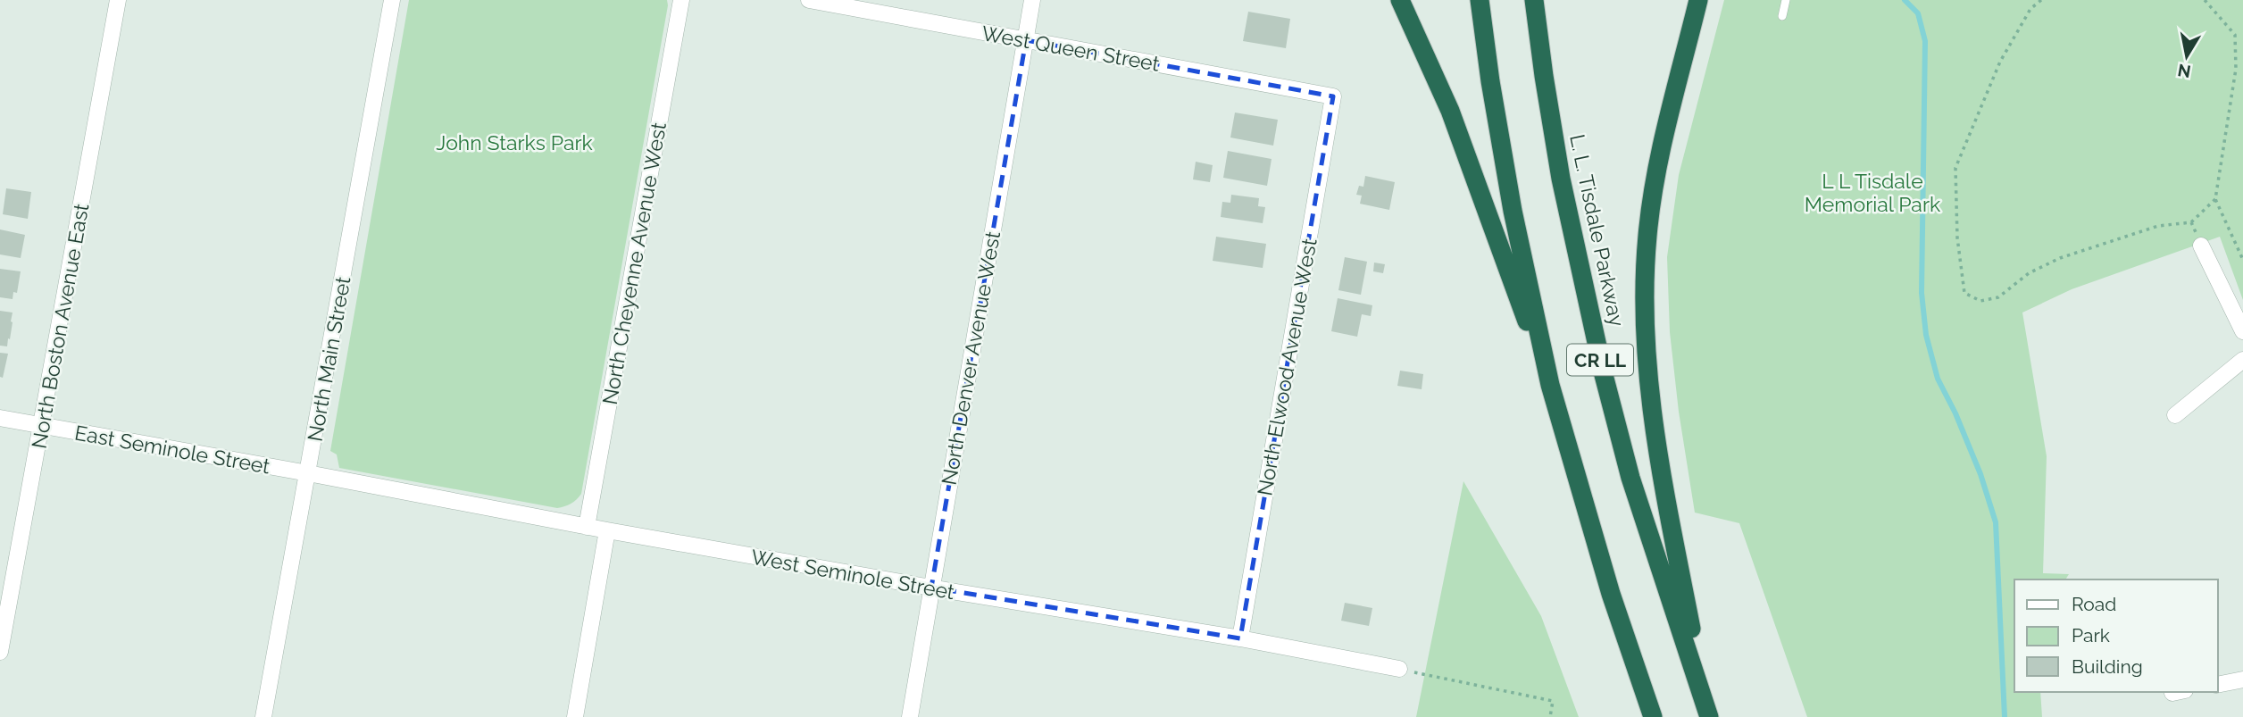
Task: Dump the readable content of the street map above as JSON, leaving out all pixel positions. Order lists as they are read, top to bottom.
{
  "streets": {
    "highway": ["L. L. Tisdale Parkway", "CR LL"],
    "street": [
      "West Queen Street",
      "North Cheyenne Avenue West",
      "North Boston Avenue East",
      "North Denver Avenue West",
      "North Main Street",
      "North Elwood Avenue West",
      "East Seminole Street",
      "West Seminole Street"
    ]
  },
  "crossings": [
    ["West Queen Street", "North Denver Avenue West"],
    ["West Queen Street", "North Elwood Avenue West"],
    ["North Cheyenne Avenue West", "West Seminole Street"],
    ["North Boston Avenue East", "East Seminole Street"],
    ["North Denver Avenue West", "West Seminole Street"],
    ["North Main Street", "East Seminole Street"],
    ["North Main Street", "West Seminole Street"],
    ["North Elwood Avenue West", "West Seminole Street"],
    ["East Seminole Street", "West Seminole Street"]
  ],
  "parks": ["John Starks Park", "L L Tisdale Memorial Park"],
  "legend": ["Road", "Park", "Building"],
  "north": "bottom"
}
